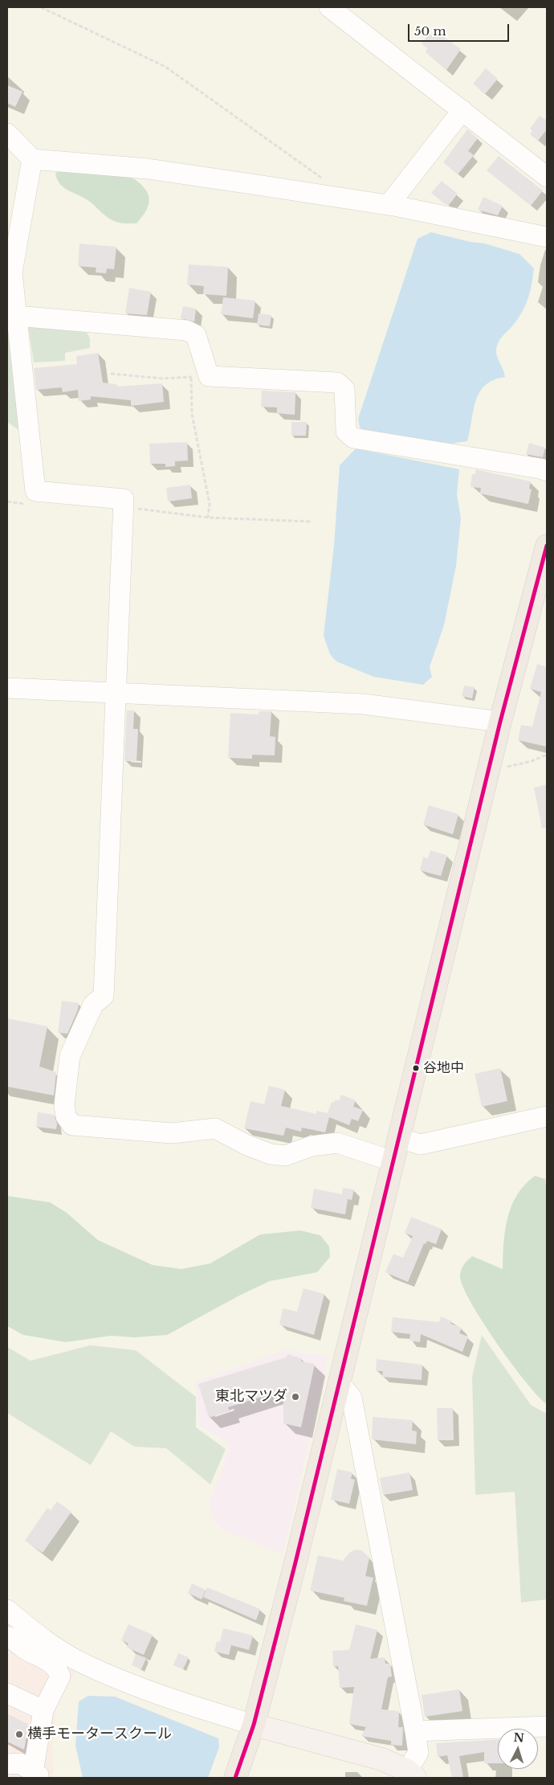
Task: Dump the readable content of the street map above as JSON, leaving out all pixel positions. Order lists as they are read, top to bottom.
{
  "places": ["谷地中", "東北マツダ", "横手モータースクール"],
  "scale_bar": "50 m",
  "north": "top"
}
